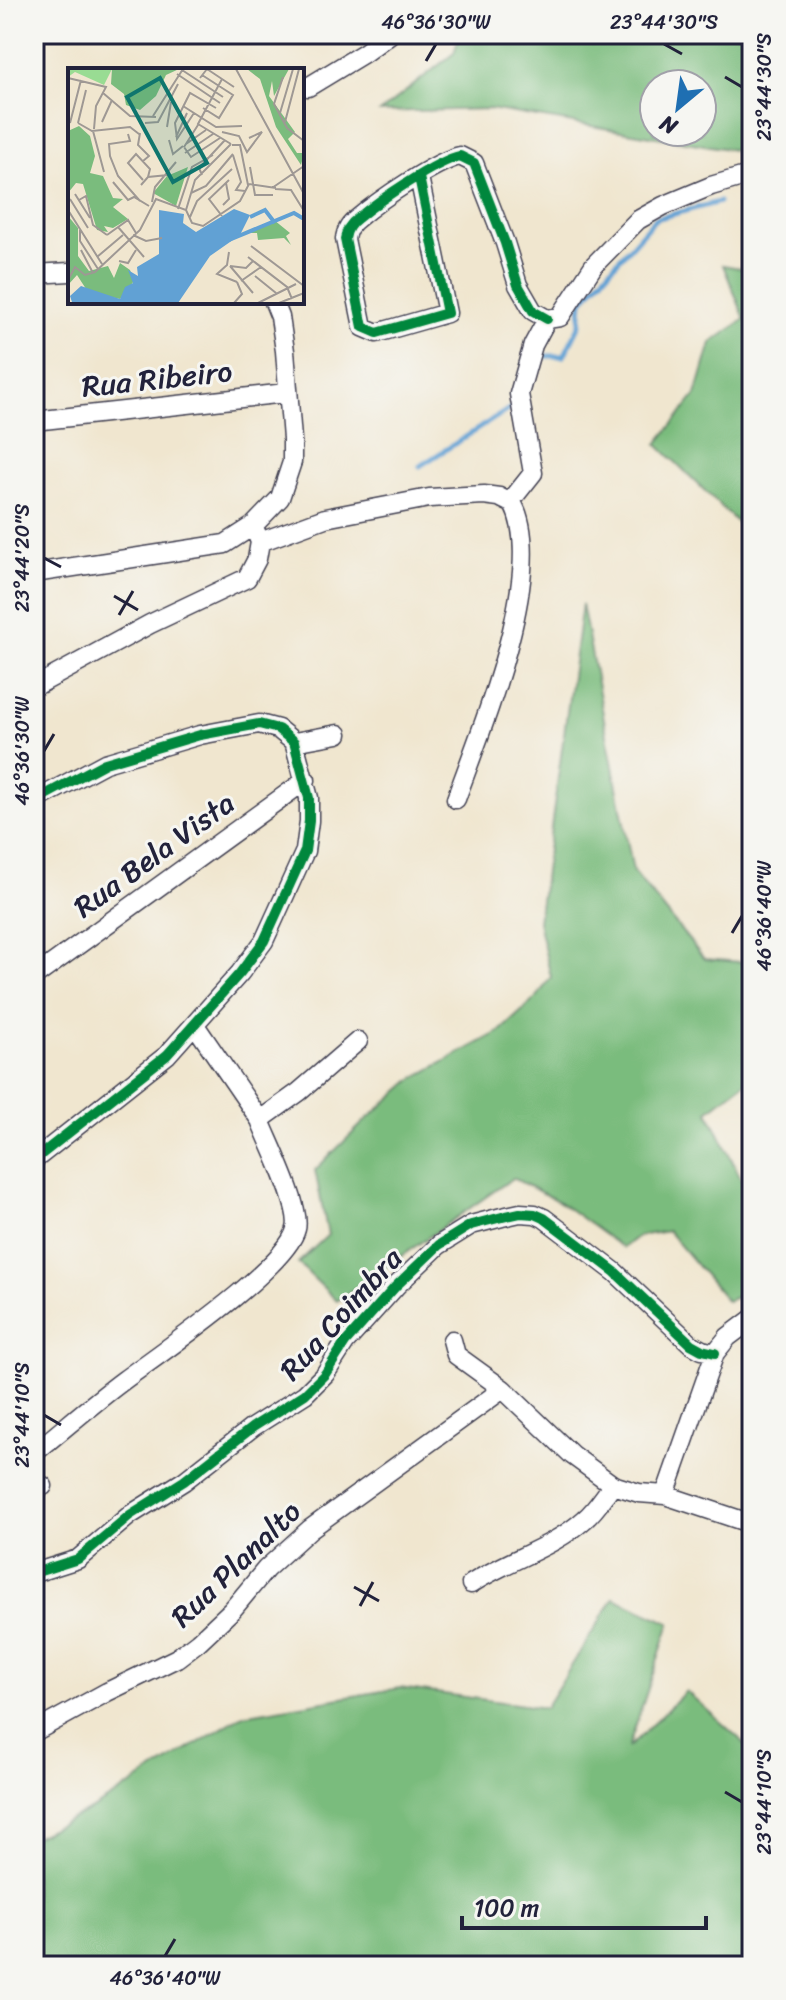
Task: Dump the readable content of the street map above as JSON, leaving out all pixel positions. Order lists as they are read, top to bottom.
{
  "streets": {
    "street": [
      "Rua Ribeiro",
      "Rua Bela Vista",
      "Rua Coimbra",
      "Rua Planalto"
    ]
  },
  "scale_bar": "100 m",
  "north": "bottom left",
  "coordinates": [
    "46°36'30\"W",
    "23°44'30\"S",
    "23°44'20\"S",
    "46°36'40\"W",
    "23°44'10\"S"
  ]
}
